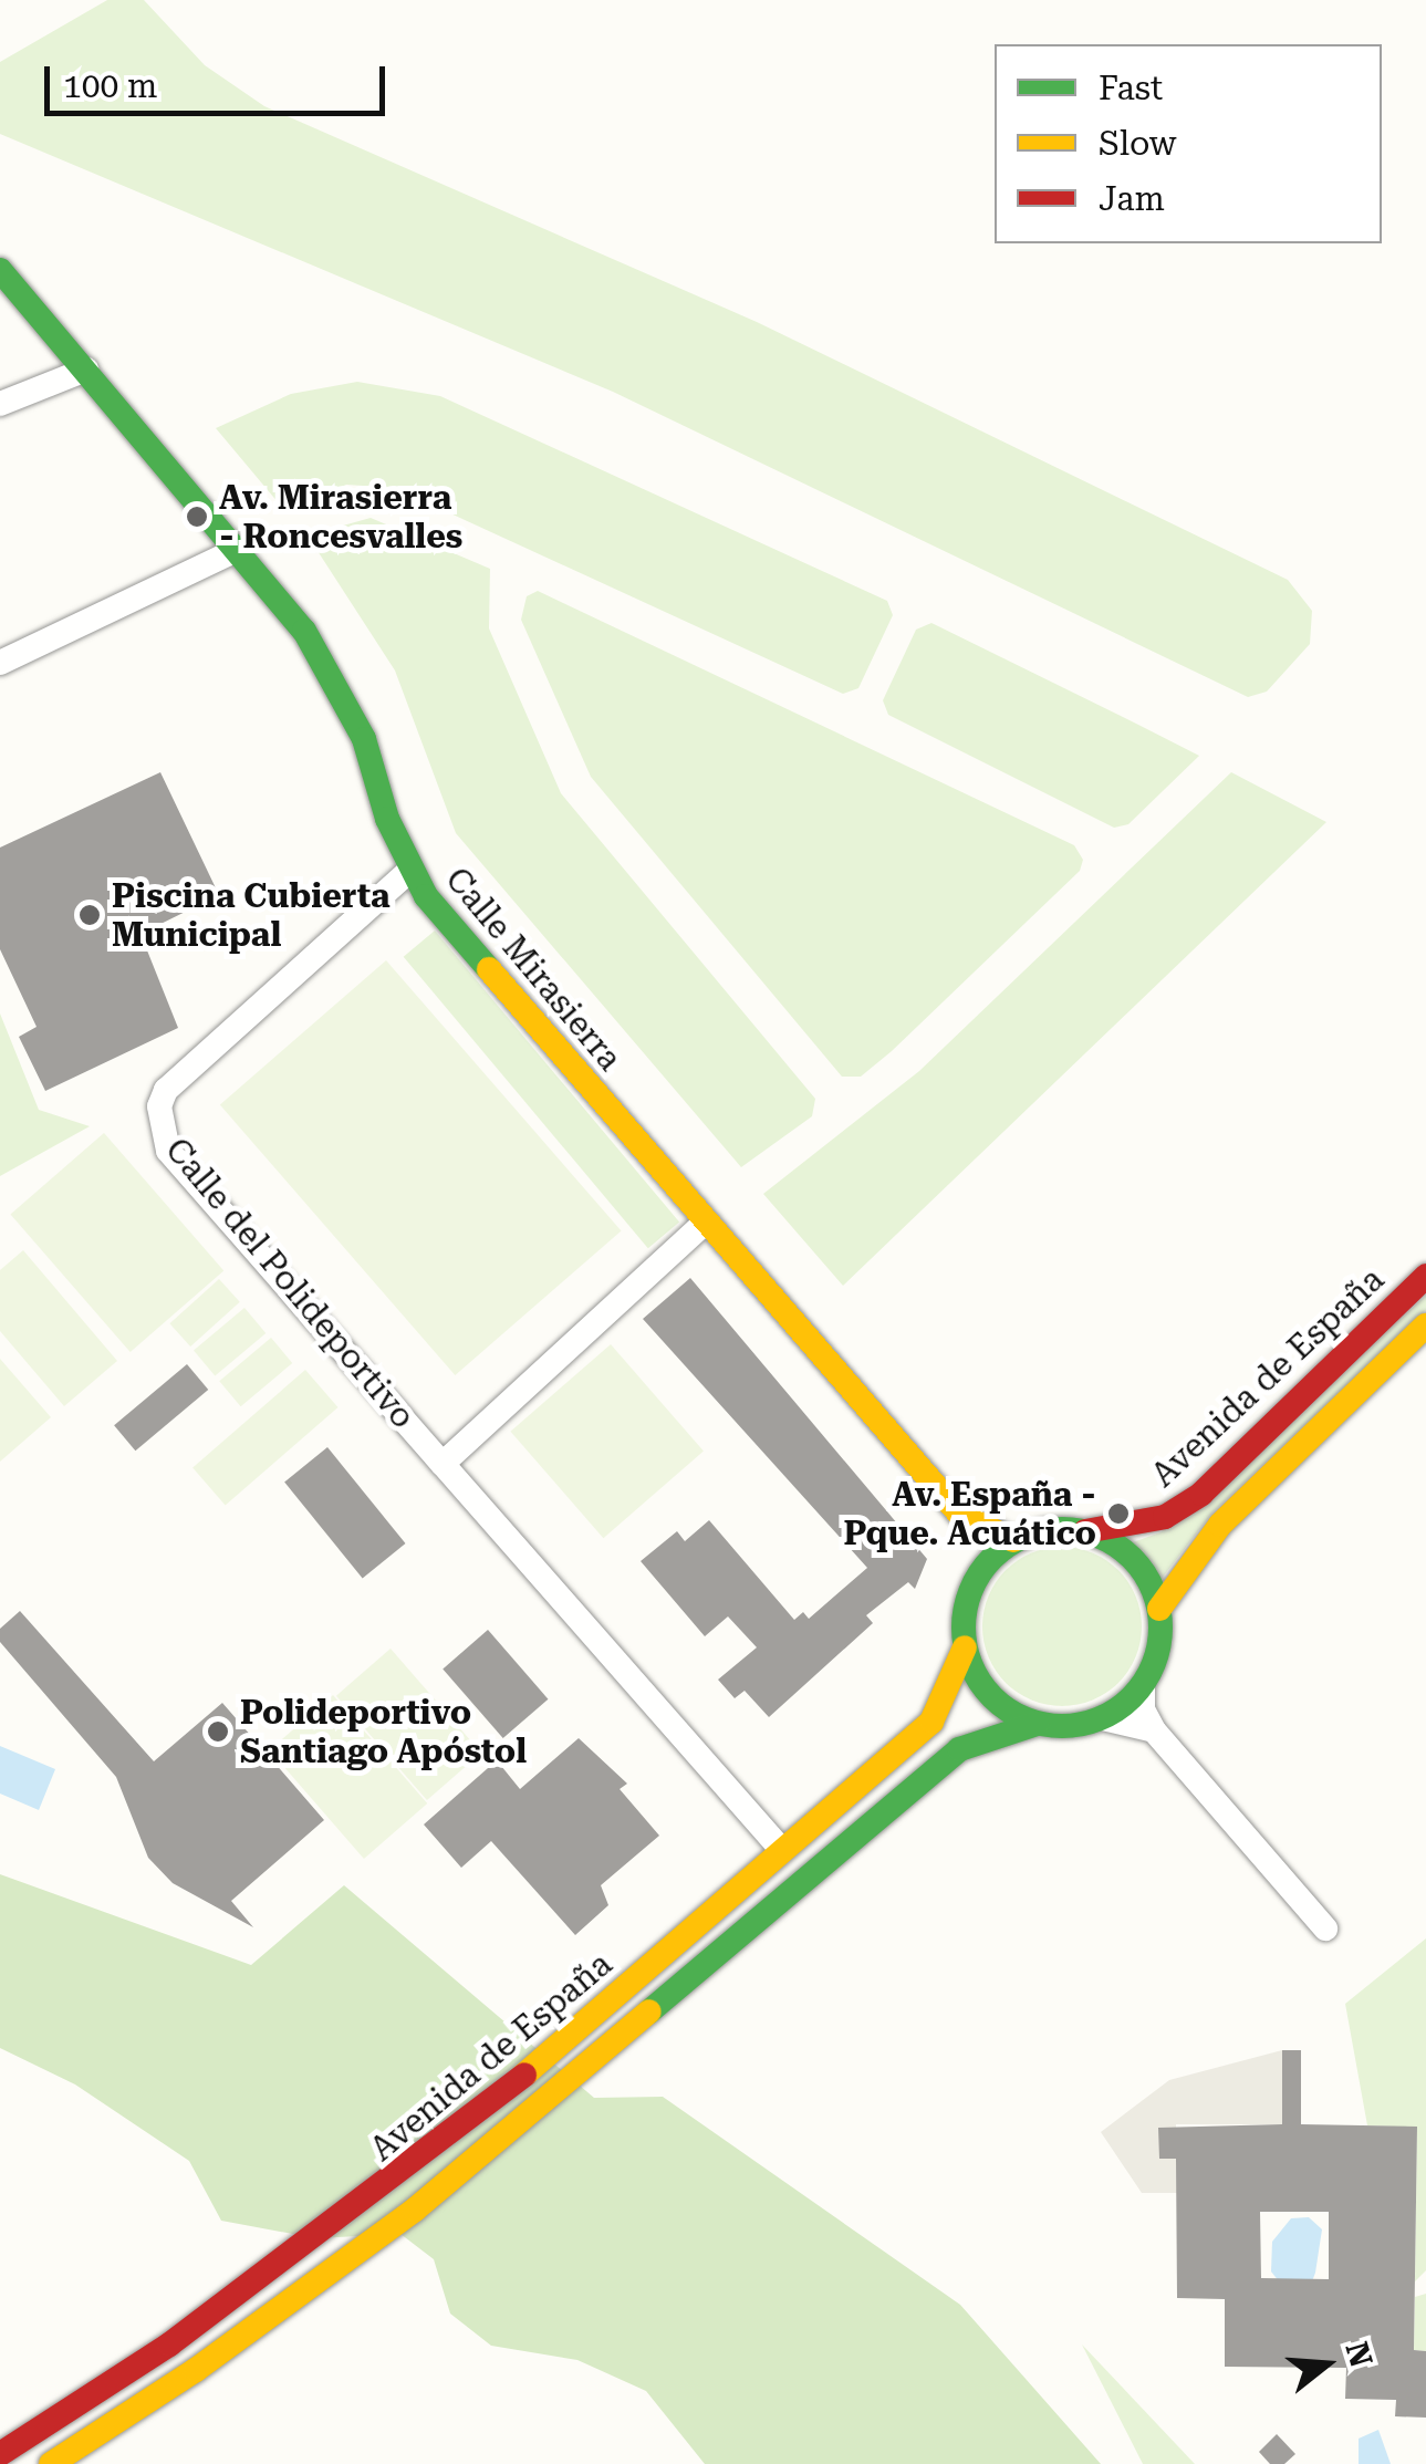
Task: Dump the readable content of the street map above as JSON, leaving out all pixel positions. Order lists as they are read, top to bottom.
{
  "streets": {
    "main road": ["Calle Mirasierra", "Avenida de España"],
    "street": ["Calle del Polideportivo"]
  },
  "crossings": [
    ["Calle Mirasierra", "Calle del Polideportivo"],
    ["Calle Mirasierra", "Avenida de España"],
    ["Calle del Polideportivo", "Avenida de España"]
  ],
  "places": [
    "Av. Mirasierra - Roncesvalles",
    "Piscina Cubierta Municipal",
    "Av. España - Pque. Acuático",
    "Polideportivo Santiago Apóstol"
  ],
  "legend": ["Fast", "Slow", "Jam"],
  "scale_bar": "100 m",
  "north": "right"
}
